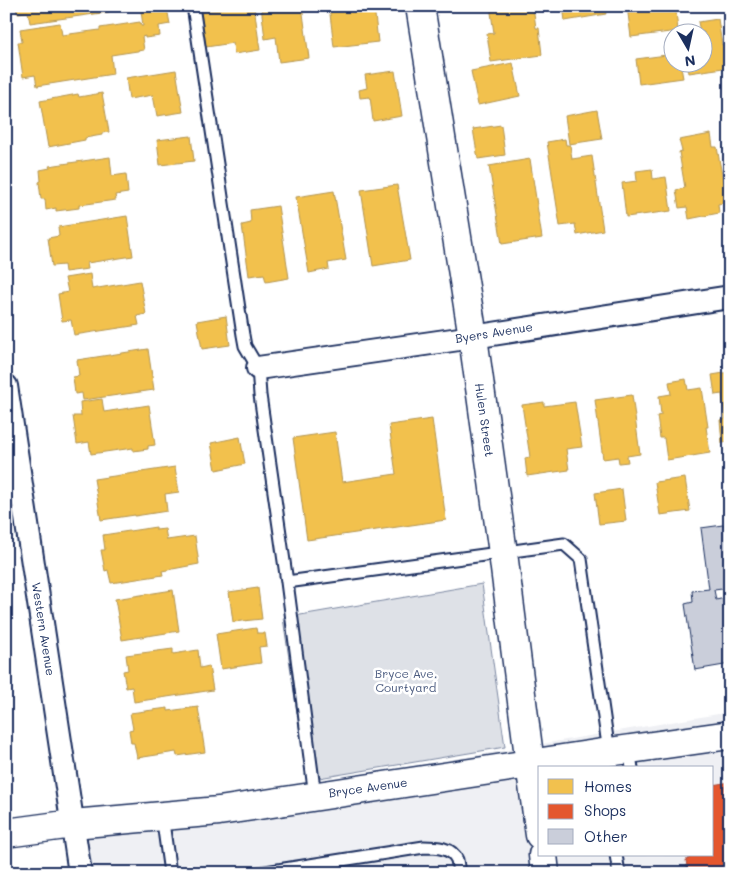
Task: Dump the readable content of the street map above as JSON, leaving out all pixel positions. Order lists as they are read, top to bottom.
{
  "streets": {
    "main road": ["Hulen Street", "Bryce Avenue"],
    "street": ["Byers Avenue", "Western Avenue"]
  },
  "crossings": [
    ["Byers Avenue", "Hulen Street"],
    ["Hulen Street", "Bryce Avenue"],
    ["Western Avenue", "Bryce Avenue"]
  ],
  "parks": ["Bryce Ave. Courtyard"],
  "legend": ["Homes", "Shops", "Other"],
  "north": "bottom"
}
